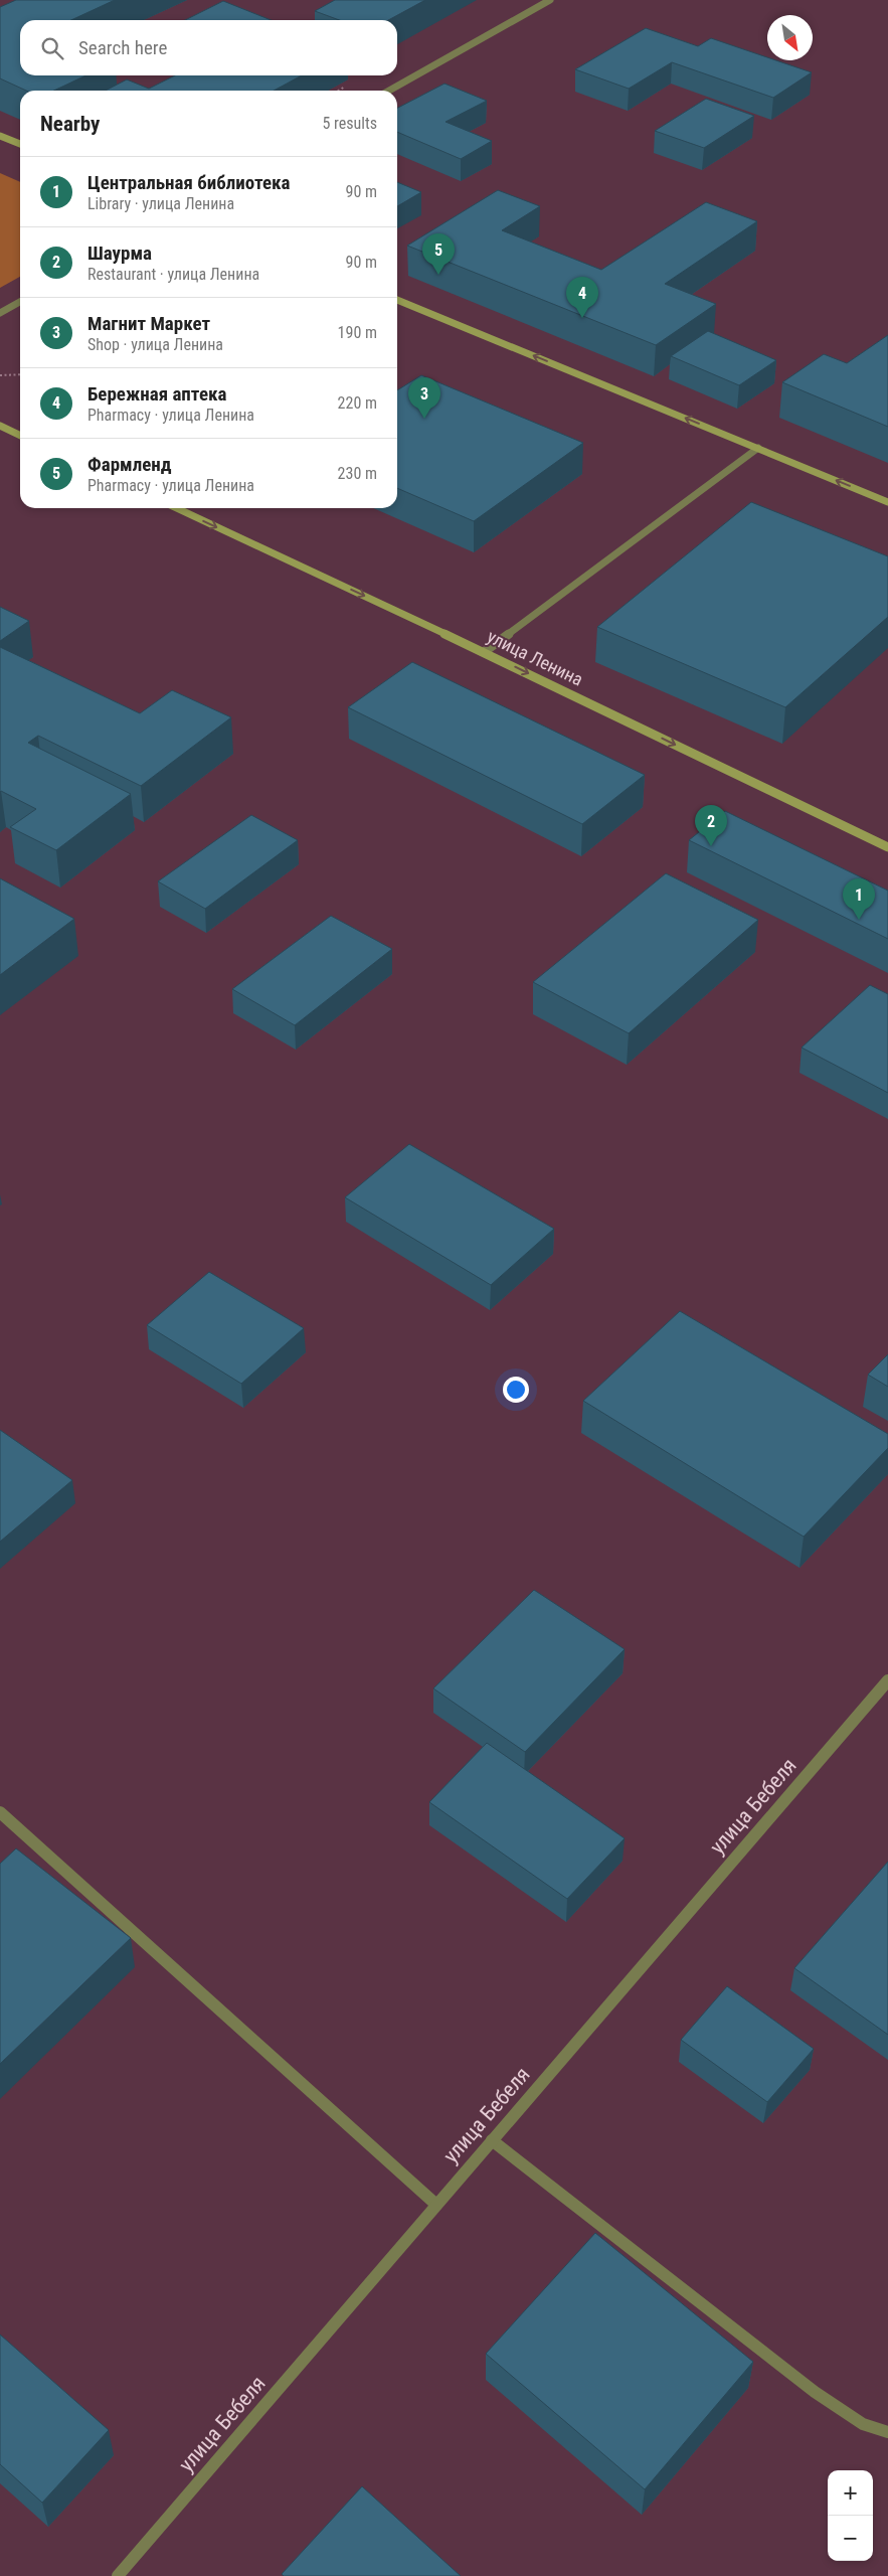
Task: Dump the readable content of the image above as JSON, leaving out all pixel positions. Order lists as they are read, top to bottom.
{
  "streets": {
    "street": ["улица Ленина", "улица Бебеля"]
  },
  "one_way": ["улица Ленина"],
  "north": "bottom right",
  "page": {
    "search": "Search here",
    "heading": ["Nearby", "5 results"],
    "list": [
      {
        "mark": "1",
        "name": "Центральная библиотека",
        "note": "Library · улица Ленина",
        "value": "90 m"
      },
      {
        "mark": "2",
        "name": "Шаурма",
        "note": "Restaurant · улица Ленина",
        "value": "90 m"
      },
      {
        "mark": "3",
        "name": "Магнит Маркет",
        "note": "Shop · улица Ленина",
        "value": "190 m"
      },
      {
        "mark": "4",
        "name": "Бережная аптека",
        "note": "Pharmacy · улица Ленина",
        "value": "220 m"
      },
      {
        "mark": "5",
        "name": "Фармленд",
        "note": "Pharmacy · улица Ленина",
        "value": "230 m"
      }
    ],
    "pins": [
      "5",
      "4",
      "3",
      "2",
      "1"
    ],
    "map_buttons": ["+", "−"]
  }
}
